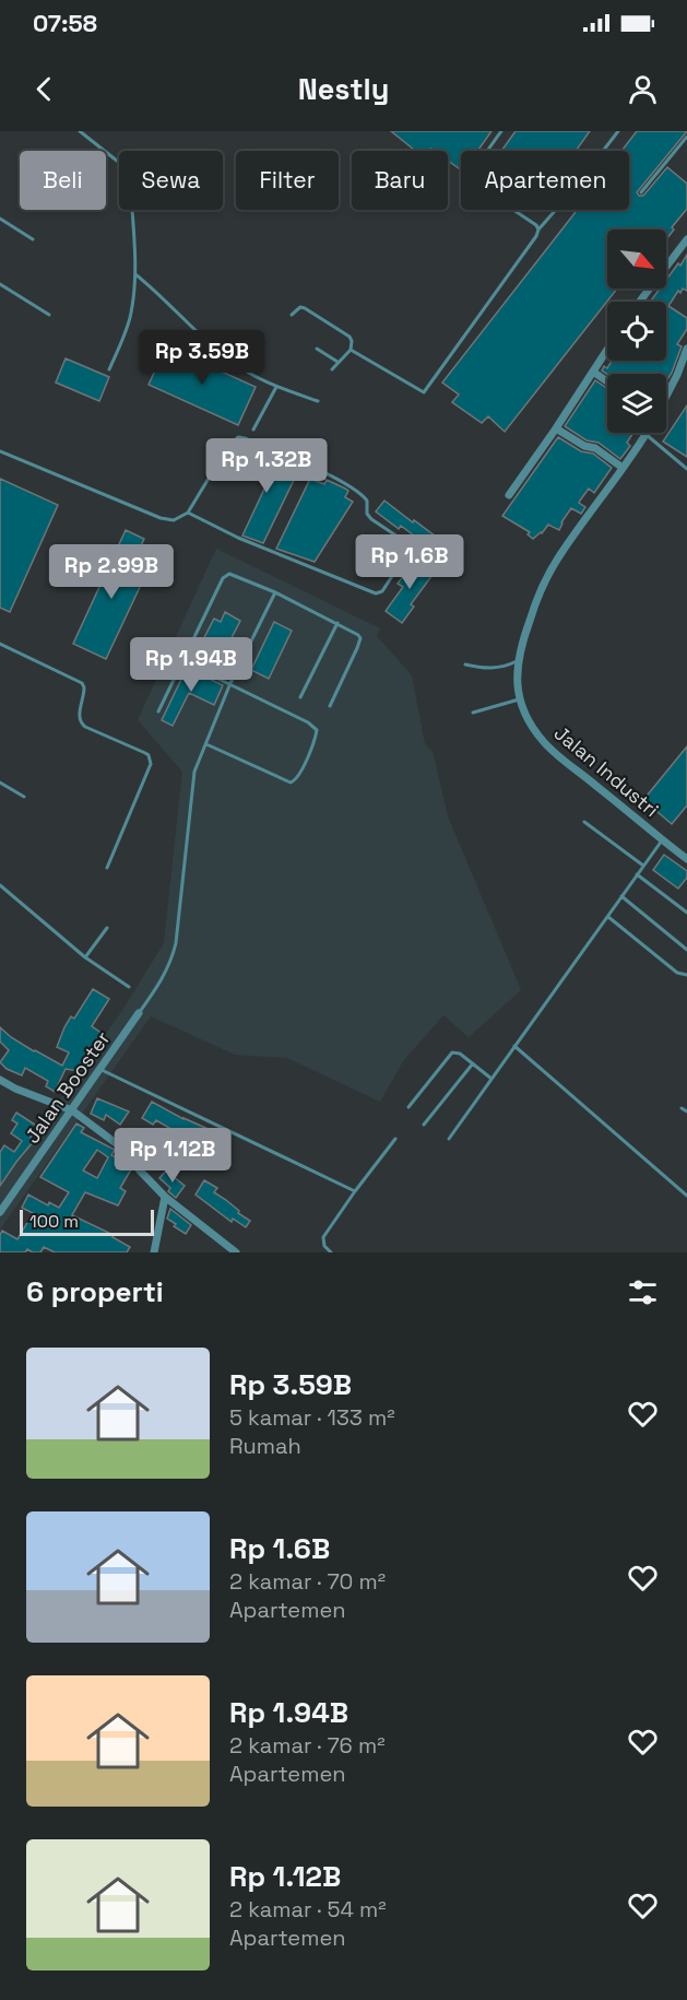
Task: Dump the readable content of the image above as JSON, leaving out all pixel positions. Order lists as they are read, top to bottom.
{
  "streets": {
    "street": ["Jalan Industri", "Jalan Booster"]
  },
  "scale_bar": "100 m",
  "north": "bottom right",
  "page": {
    "status": "07:58",
    "header": "Nestly",
    "chip": [
      "Beli",
      "Sewa",
      "Filter",
      "Baru",
      "Apartemen"
    ],
    "price": [
      "Rp 3.59B",
      "Rp 1.32B",
      "Rp 1.6B",
      "Rp 2.99B",
      "Rp 1.94B",
      "Rp 1.12B"
    ],
    "scale": "100 m",
    "heading": "6 properti",
    "list": [
      {
        "name": "Rp 3.59B",
        "note": "5 kamar · 133 m² · Rumah"
      },
      {
        "name": "Rp 1.6B",
        "note": "2 kamar · 70 m² · Apartemen"
      },
      {
        "name": "Rp 1.94B",
        "note": "2 kamar · 76 m² · Apartemen"
      },
      {
        "name": "Rp 1.12B",
        "note": "2 kamar · 54 m² · Apartemen"
      }
    ]
  }
}
